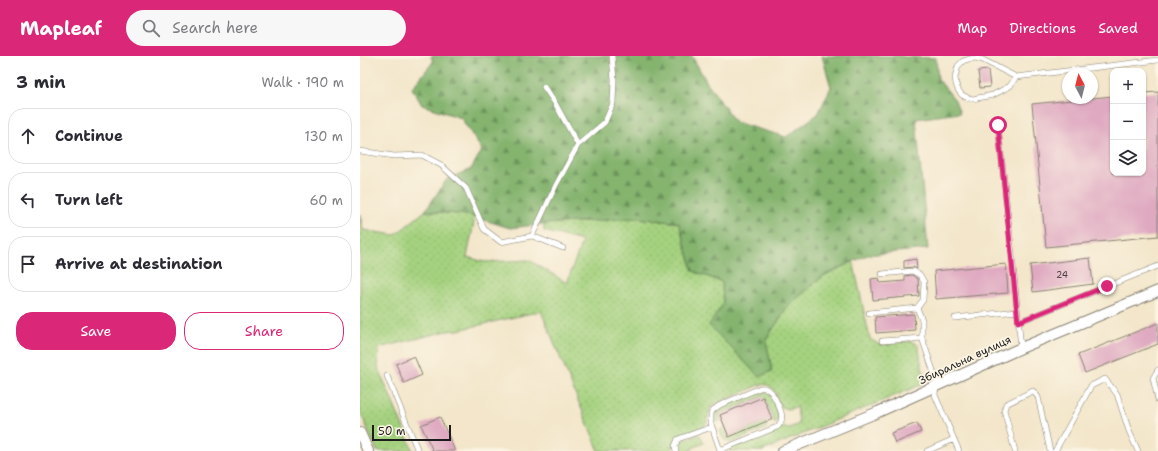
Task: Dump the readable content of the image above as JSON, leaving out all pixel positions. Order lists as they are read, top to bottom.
{
  "streets": {
    "street": ["Збиральна вулиця"]
  },
  "house_numbers": ["24"],
  "scale_bar": "50 m",
  "north": "top",
  "page": {
    "header": "Mapleaf",
    "search": "Search here",
    "nav": ["Map", "Directions", "Saved"],
    "heading": ["3 min", "Walk · 190 m"],
    "map_buttons": ["+", "−"],
    "list": [
      ["Continue", "130 m"],
      ["Turn left", "60 m"],
      "Arrive at destination"
    ],
    "buttons": ["Save", "Share"],
    "scale": "50 m"
  }
}
